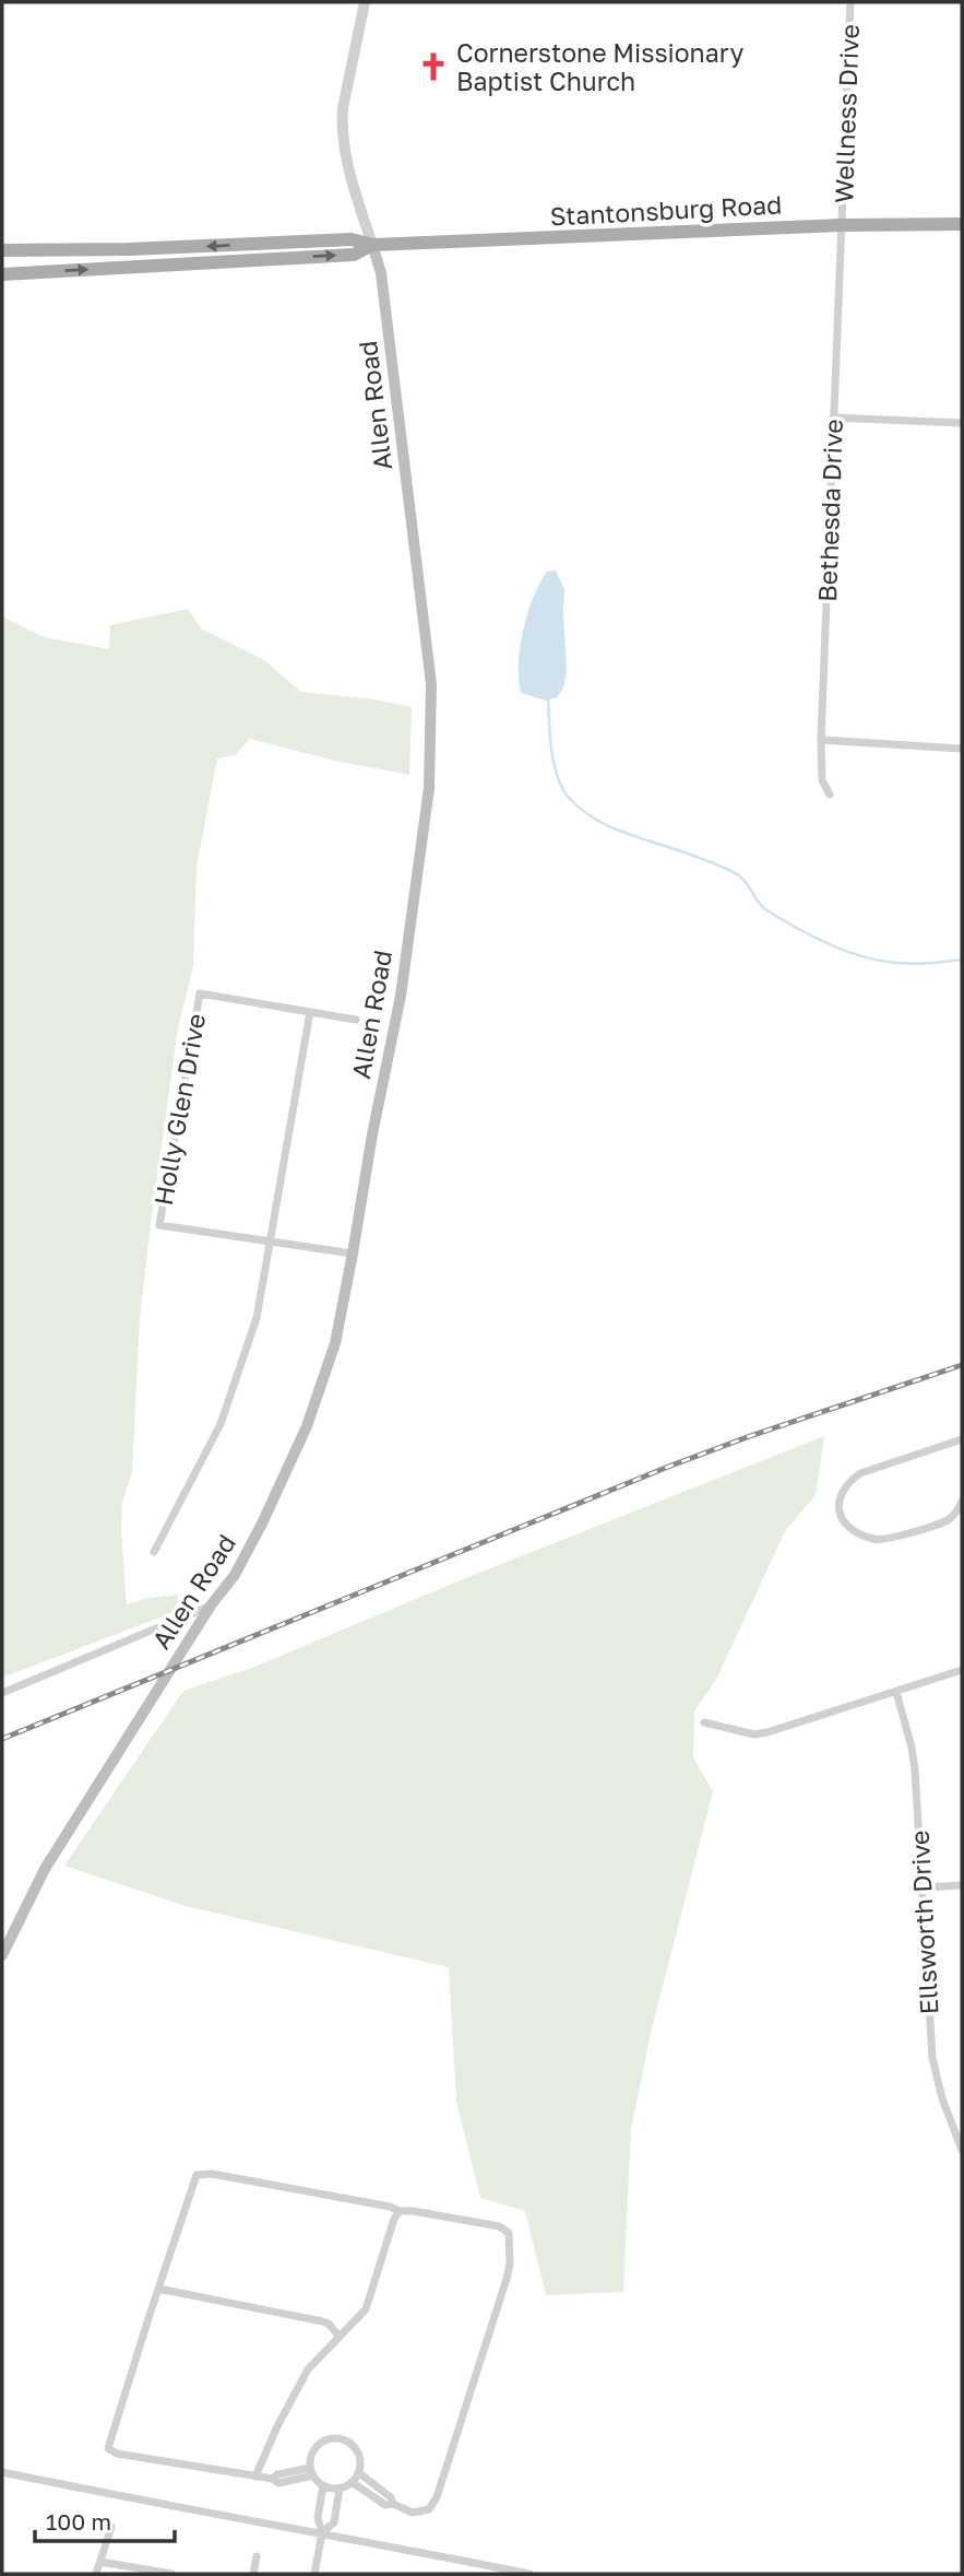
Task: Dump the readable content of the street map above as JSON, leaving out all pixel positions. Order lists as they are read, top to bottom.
{
  "streets": {
    "main road": ["Stantonsburg Road", "Allen Road"],
    "street": [
      "Wellness Drive",
      "Bethesda Drive",
      "Holly Glen Drive",
      "Ellsworth Drive"
    ]
  },
  "crossings": [
    ["Wellness Drive", "Stantonsburg Road"],
    ["Wellness Drive", "Bethesda Drive"],
    ["Stantonsburg Road", "Allen Road"],
    ["Stantonsburg Road", "Bethesda Drive"],
    ["Allen Road", "Holly Glen Drive"]
  ],
  "places": {
    "church": ["Cornerstone Missionary Baptist Church"]
  },
  "scale_bar": "100 m"
}
